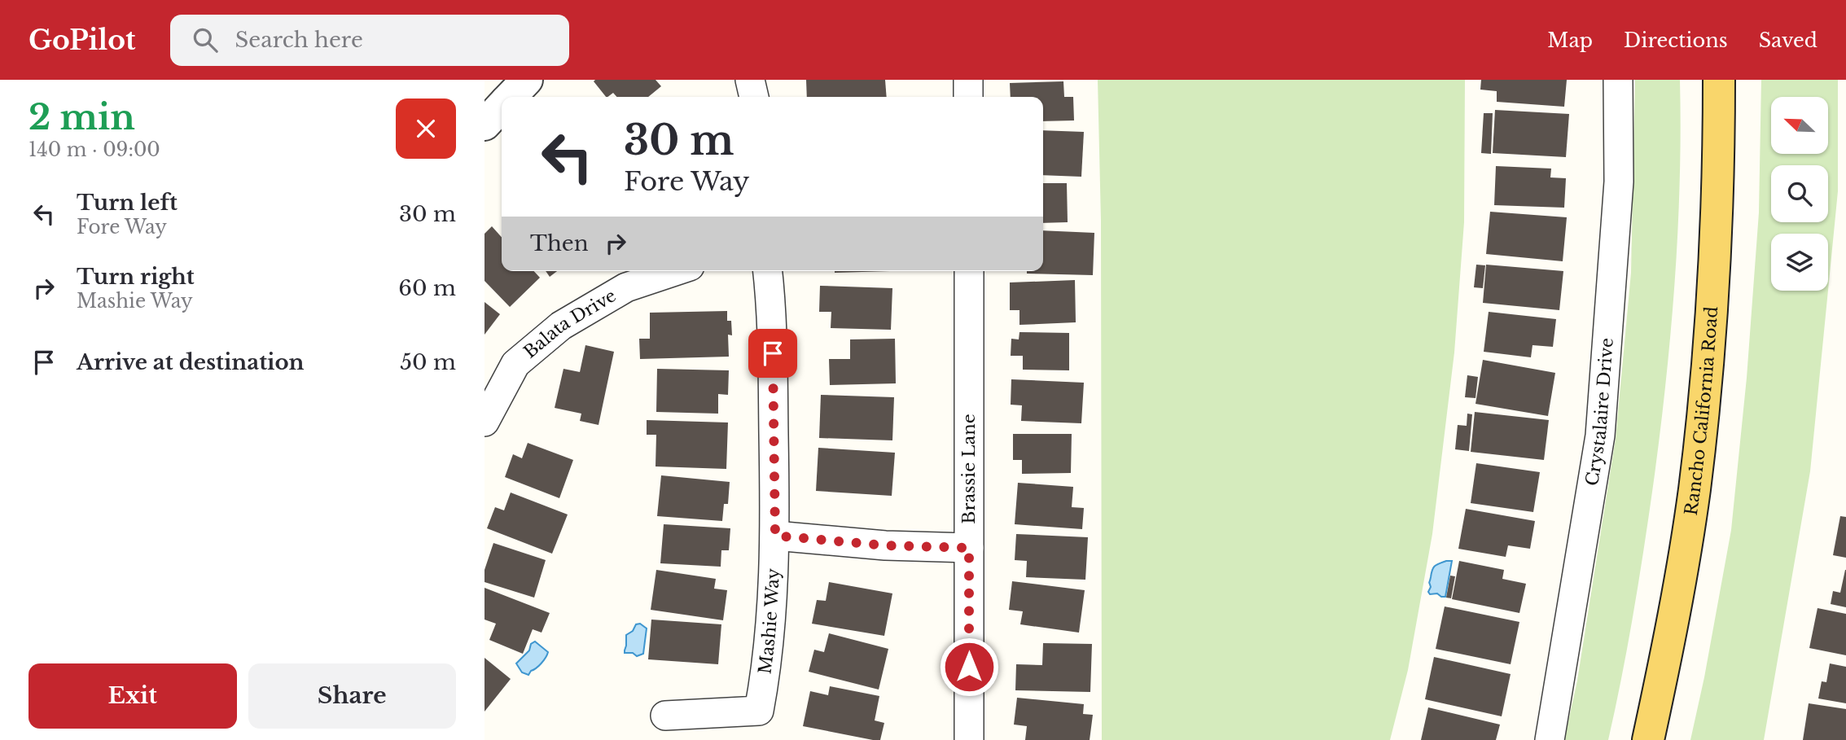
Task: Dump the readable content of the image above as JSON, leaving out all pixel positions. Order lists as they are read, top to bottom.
{
  "streets": {
    "main road": ["Rancho California Road"],
    "street": [
      "Balata Drive",
      "Crystalaire Drive",
      "Brassie Lane",
      "Mashie Way"
    ]
  },
  "north": "top left",
  "page": {
    "header": "GoPilot",
    "search": "Search here",
    "nav": ["Map", "Directions", "Saved"],
    "heading": ["2 min", "140 m · 09:00"],
    "turn": ["30 m", "Fore Way"],
    "list": [
      {
        "name": "Turn left",
        "note": "Fore Way",
        "value": "30 m"
      },
      {
        "name": "Turn right",
        "note": "Mashie Way",
        "value": "60 m"
      },
      {
        "name": "Arrive at destination",
        "value": "50 m"
      }
    ],
    "then": "Then",
    "buttons": ["Exit", "Share"]
  }
}
